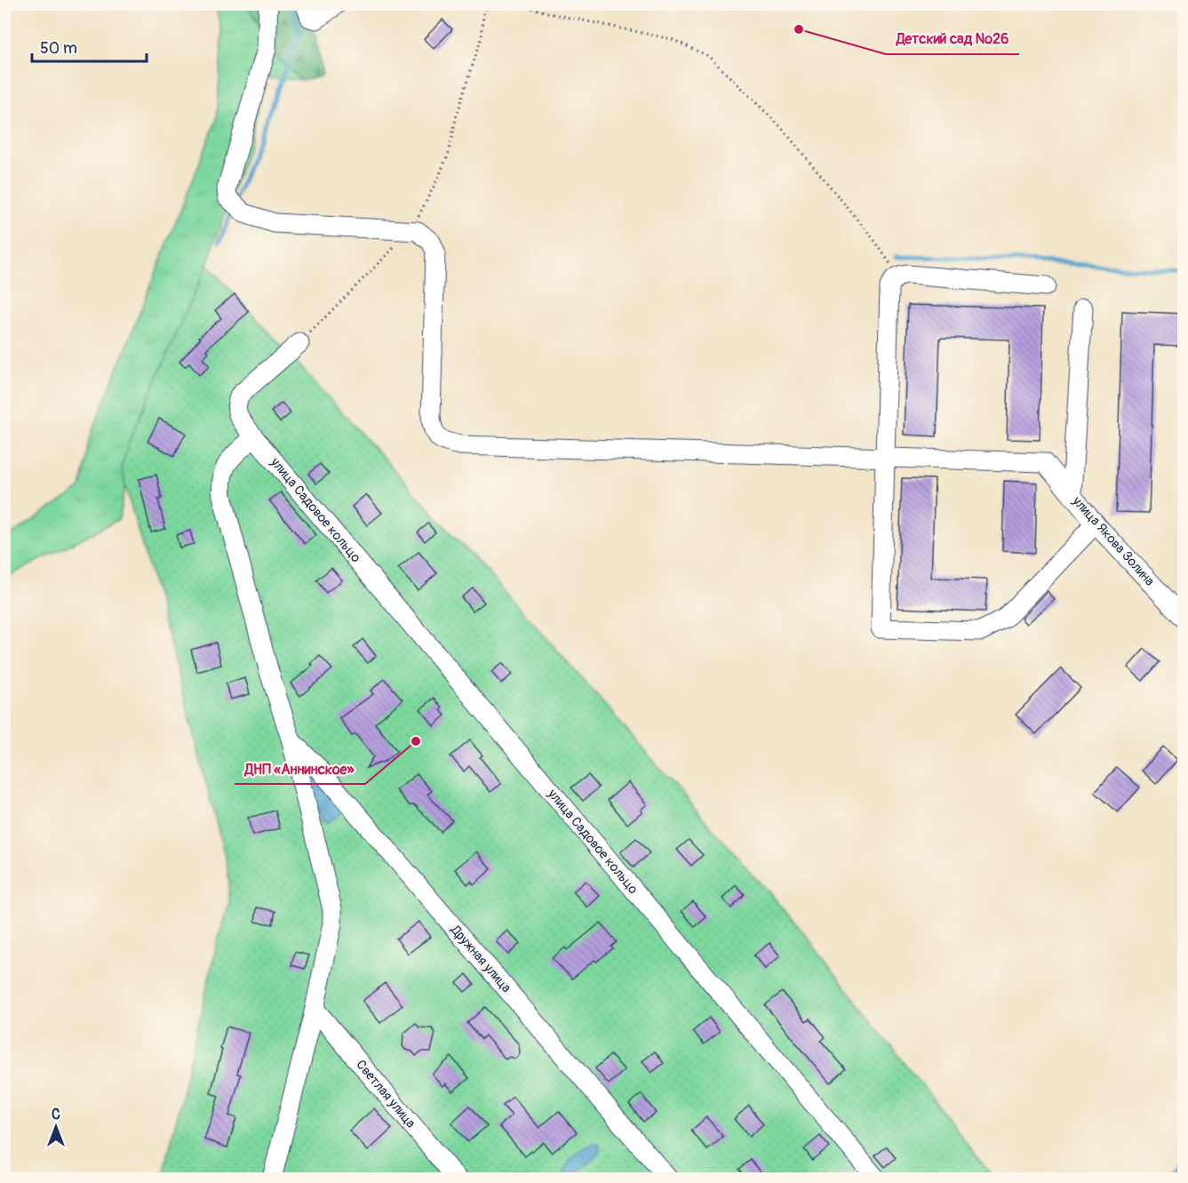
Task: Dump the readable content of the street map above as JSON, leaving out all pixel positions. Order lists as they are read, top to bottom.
{
  "streets": {
    "street": [
      "улица Садовое кольцо",
      "улица Якова Золина",
      "Дружная улица",
      "Светлая улица"
    ]
  },
  "places": ["Детский сад №26", "ДНП «Аннинское»"],
  "scale_bar": "50 m",
  "north": "top"
}
